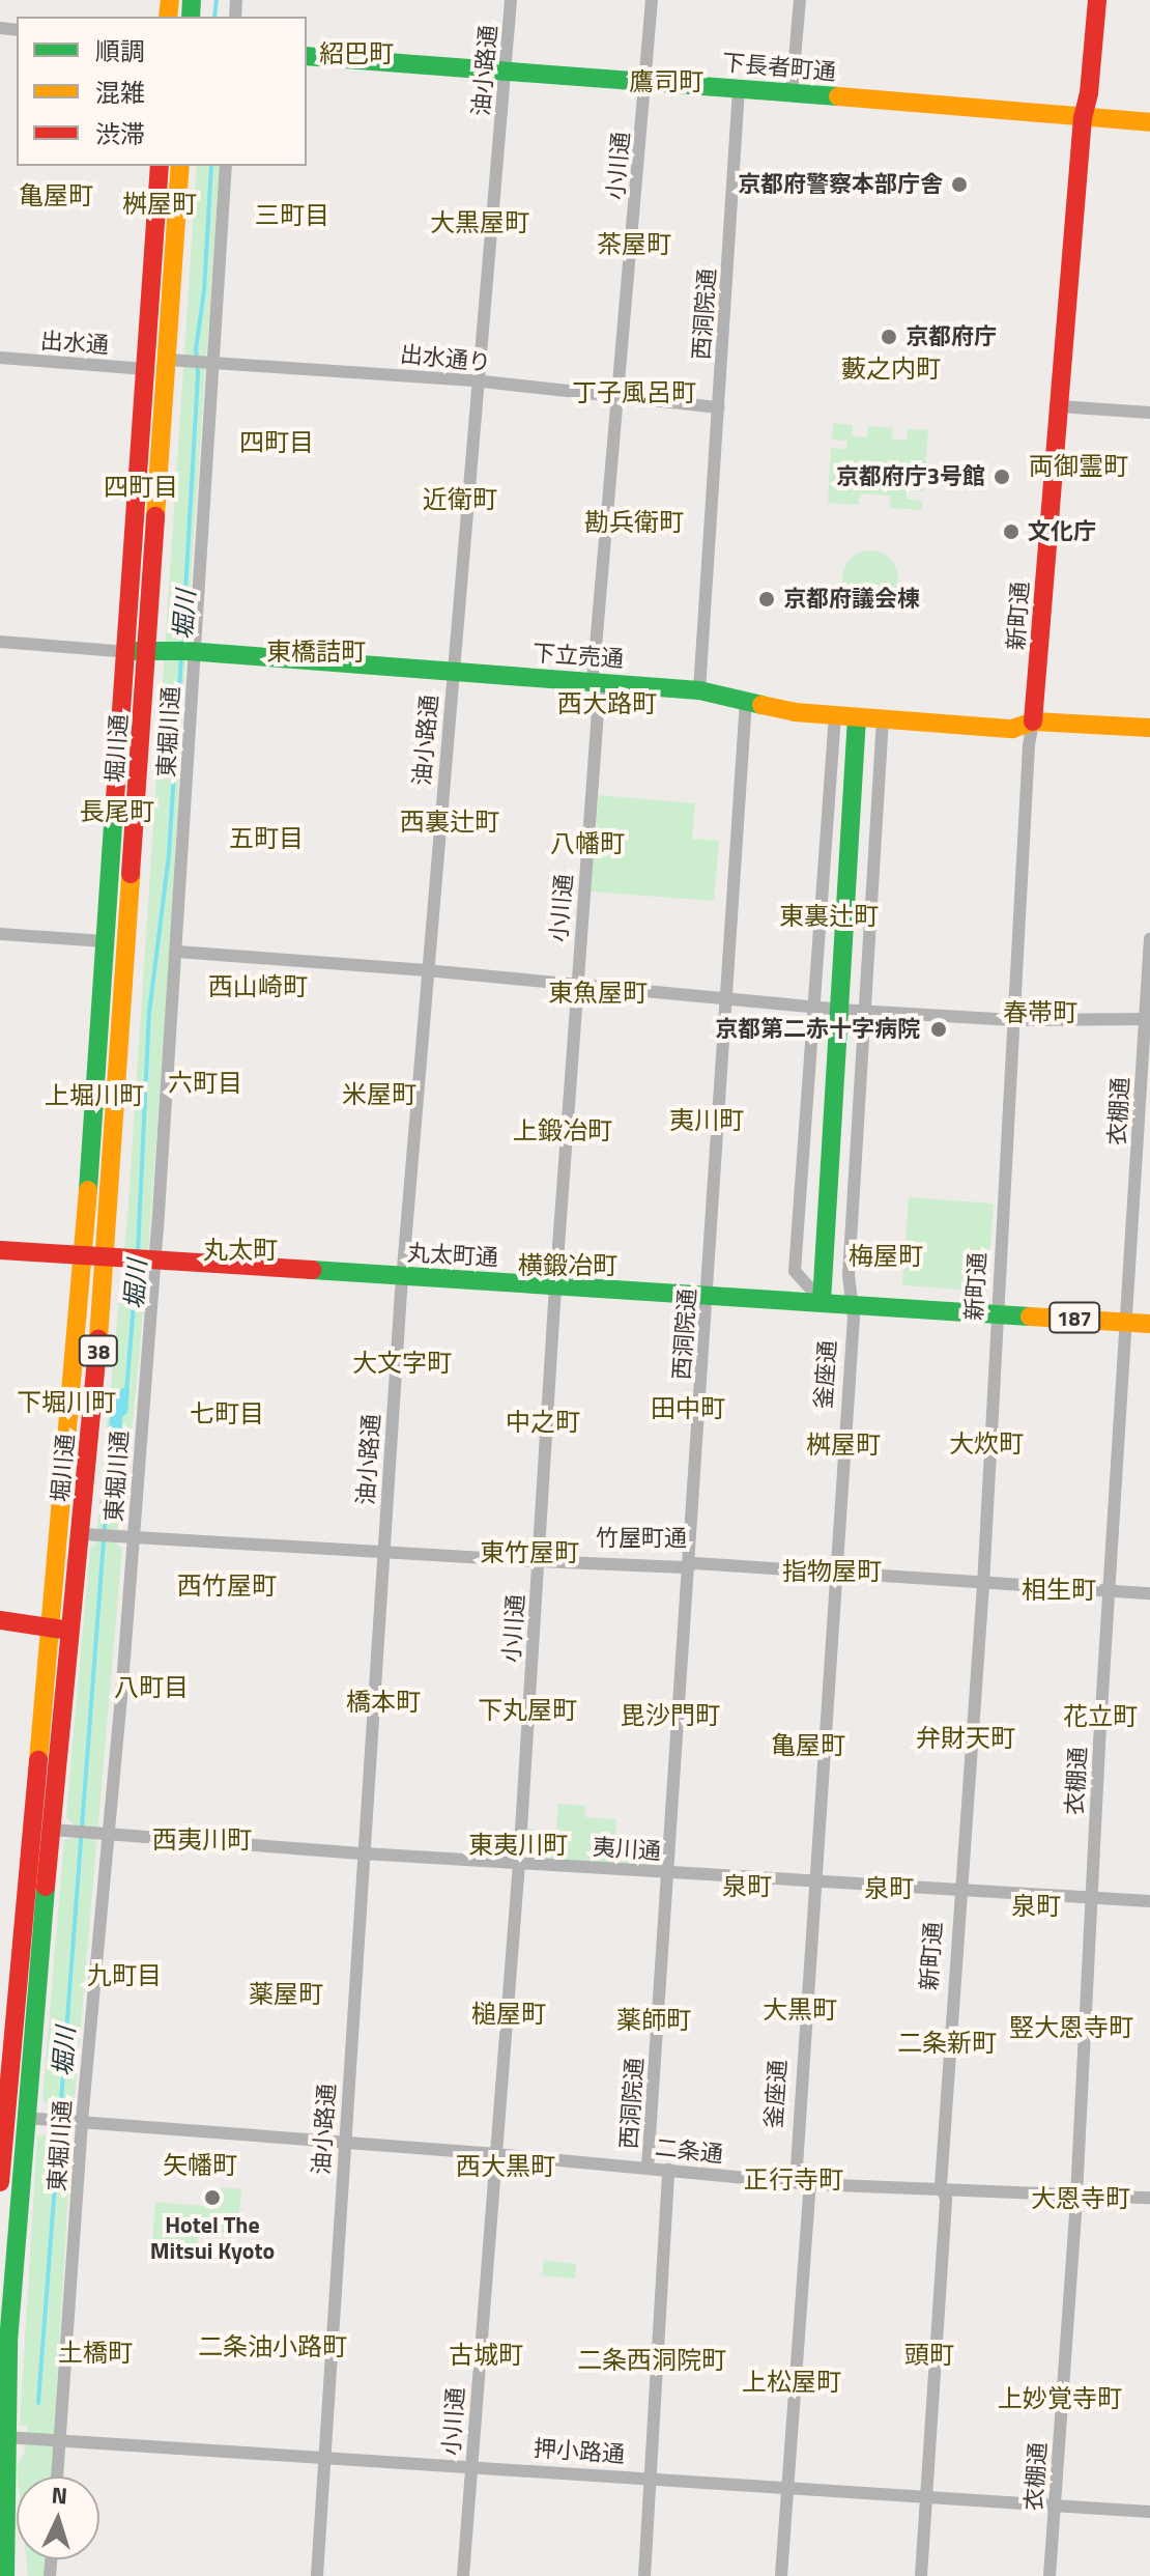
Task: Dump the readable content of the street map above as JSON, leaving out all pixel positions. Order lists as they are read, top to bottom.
{
  "streets": {
    "main road": [
      "下長者町通",
      "新町通",
      "下立売通",
      "堀川通",
      "丸太町通",
      "187",
      "38"
    ],
    "street": [
      "油小路通",
      "小川通",
      "西洞院通",
      "出水通",
      "出水通り",
      "東堀川通",
      "衣棚通",
      "釜座通",
      "竹屋町通",
      "夷川通",
      "二条通",
      "押小路通"
    ]
  },
  "crossings": [
    ["下長者町通", "油小路通"],
    ["下長者町通", "小川通"],
    ["下長者町通", "西洞院通"],
    ["下長者町通", "新町通"],
    ["油小路通", "出水通り"],
    ["油小路通", "下立売通"],
    ["油小路通", "丸太町通"],
    ["油小路通", "竹屋町通"],
    ["油小路通", "夷川通"],
    ["油小路通", "二条通"],
    ["油小路通", "押小路通"],
    ["小川通", "出水通り"],
    ["小川通", "下立売通"],
    ["小川通", "丸太町通"],
    ["小川通", "竹屋町通"],
    ["小川通", "夷川通"],
    ["小川通", "二条通"],
    ["小川通", "押小路通"],
    ["西洞院通", "出水通り"],
    ["西洞院通", "下立売通"],
    ["西洞院通", "丸太町通"],
    ["西洞院通", "竹屋町通"],
    ["西洞院通", "夷川通"],
    ["西洞院通", "二条通"],
    ["西洞院通", "押小路通"],
    ["出水通", "堀川通"],
    ["出水通り", "東堀川通"],
    ["出水通り", "堀川通"],
    ["新町通", "下立売通"],
    ["新町通", "丸太町通"],
    ["新町通", "竹屋町通"],
    ["新町通", "夷川通"],
    ["新町通", "二条通"],
    ["新町通", "押小路通"],
    ["下立売通", "東堀川通"],
    ["下立売通", "堀川通"],
    ["下立売通", "釜座通"],
    ["東堀川通", "丸太町通"],
    ["東堀川通", "竹屋町通"],
    ["東堀川通", "夷川通"],
    ["東堀川通", "二条通"],
    ["東堀川通", "押小路通"],
    ["堀川通", "丸太町通"],
    ["堀川通", "竹屋町通"],
    ["堀川通", "夷川通"],
    ["堀川通", "二条通"],
    ["堀川通", "押小路通"],
    ["衣棚通", "丸太町通"],
    ["衣棚通", "竹屋町通"],
    ["衣棚通", "夷川通"],
    ["衣棚通", "二条通"],
    ["衣棚通", "押小路通"],
    ["丸太町通", "釜座通"],
    ["釜座通", "竹屋町通"],
    ["釜座通", "夷川通"],
    ["釜座通", "二条通"]
  ],
  "districts": [
    "紹巴町",
    "鷹司町",
    "亀屋町",
    "桝屋町",
    "三町目",
    "大黒屋町",
    "茶屋町",
    "藪之内町",
    "丁子風呂町",
    "四町目",
    "両御霊町",
    "四町目",
    "近衛町",
    "勘兵衛町",
    "東橋詰町",
    "西大路町",
    "長尾町",
    "西裏辻町",
    "五町目",
    "八幡町",
    "東裏辻町",
    "西山崎町",
    "東魚屋町",
    "春帯町",
    "六町目",
    "米屋町",
    "上堀川町",
    "夷川町",
    "上鍛冶町",
    "丸太町",
    "梅屋町",
    "横鍛冶町",
    "大文字町",
    "下堀川町",
    "田中町",
    "七町目",
    "中之町",
    "大炊町",
    "桝屋町",
    "東竹屋町",
    "指物屋町",
    "西竹屋町",
    "相生町",
    "八町目",
    "橋本町",
    "下丸屋町",
    "毘沙門町",
    "花立町",
    "弁財天町",
    "亀屋町",
    "西夷川町",
    "東夷川町",
    "泉町",
    "泉町",
    "泉町",
    "九町目",
    "薬屋町",
    "大黒町",
    "槌屋町",
    "薬師町",
    "竪大恩寺町",
    "二条新町",
    "矢幡町",
    "西大黒町",
    "正行寺町",
    "大恩寺町",
    "二条油小路町",
    "土橋町",
    "古城町",
    "頭町",
    "二条西洞院町",
    "上松屋町",
    "上妙覚寺町"
  ],
  "water": ["堀川"],
  "places": [
    "京都府警察本部庁舎",
    "京都府庁",
    "京都府庁3号館",
    "文化庁",
    "京都府議会棟",
    "京都第二赤十字病院",
    "Hotel The Mitsui Kyoto"
  ],
  "legend": ["順調", "混雑", "渋滞"],
  "north": "top"
}
